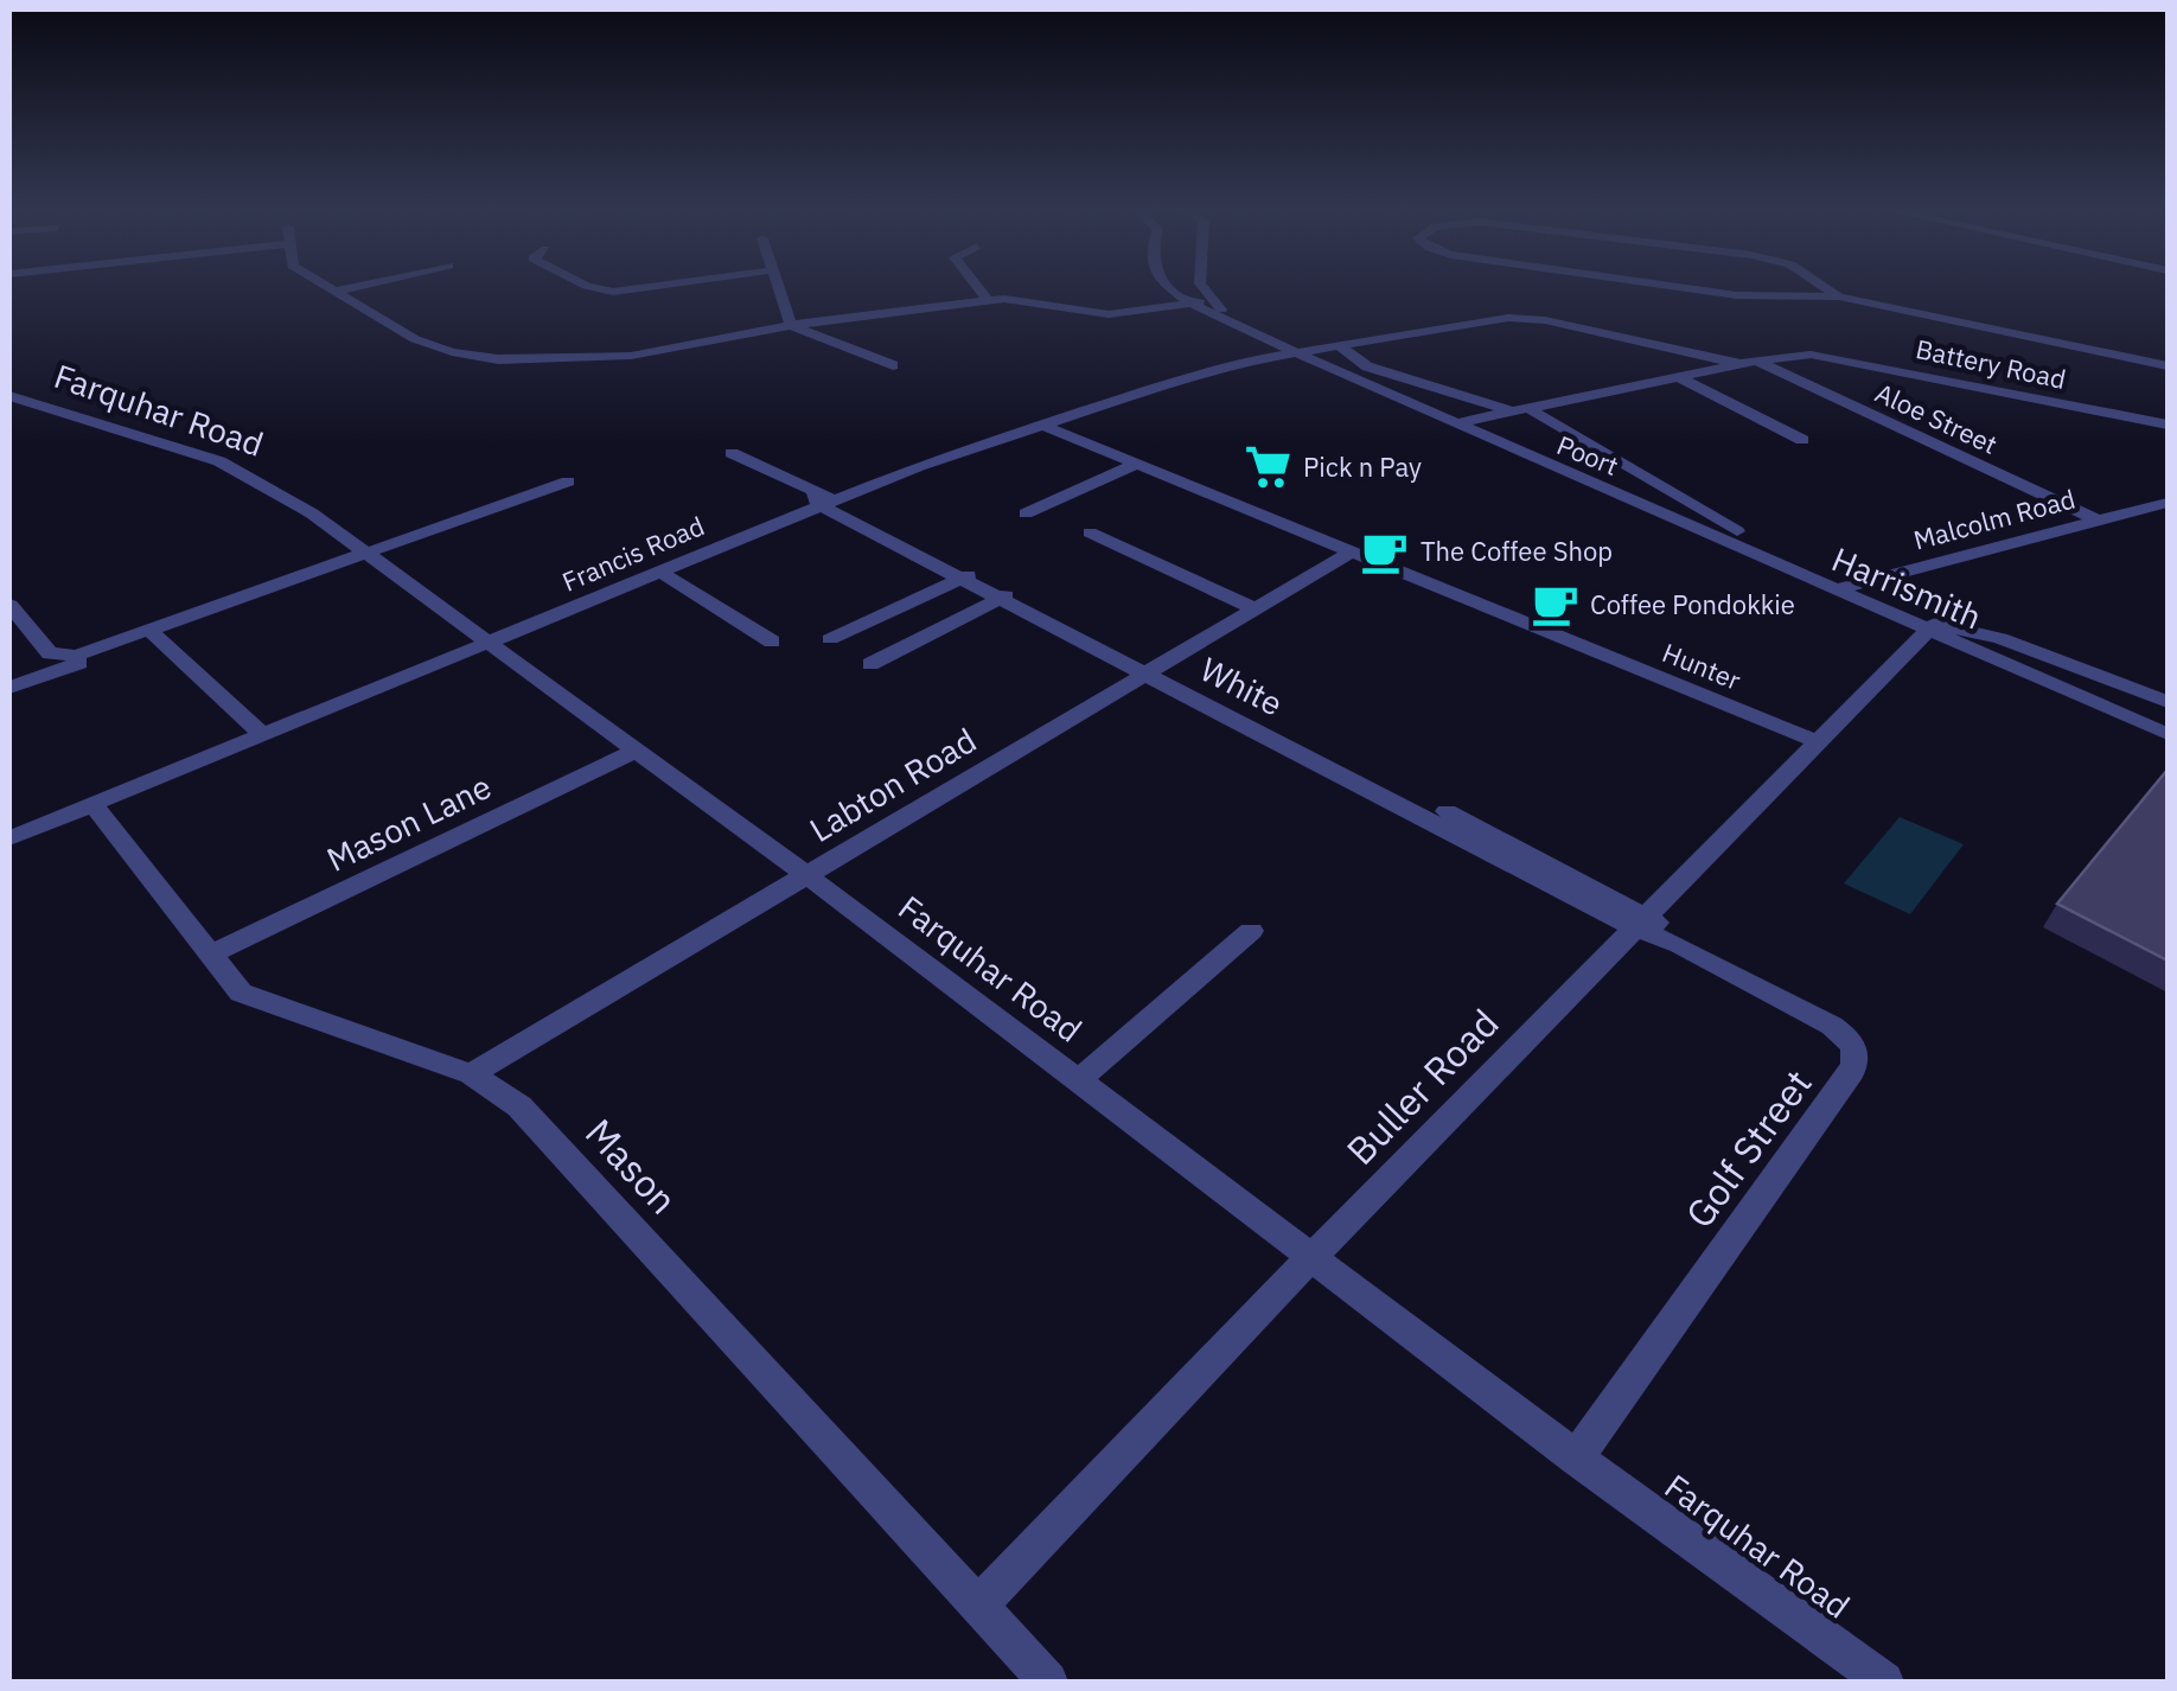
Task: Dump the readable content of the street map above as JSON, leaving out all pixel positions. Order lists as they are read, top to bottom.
{
  "streets": {
    "street": [
      "Battery Road",
      "Farquhar Road",
      "Aloe Street",
      "Poort",
      "Malcolm Road",
      "Francis Road",
      "Harrismith",
      "Hunter",
      "White",
      "Labton Road",
      "Mason Lane",
      "Buller Road",
      "Golf Street",
      "Mason"
    ]
  },
  "crossings": [
    ["Battery Road", "Aloe Street"],
    ["Battery Road", "Poort"],
    ["Battery Road", "Francis Road"],
    ["Farquhar Road", "Francis Road"],
    ["Farquhar Road", "Labton Road"],
    ["Farquhar Road", "Mason Lane"],
    ["Farquhar Road", "Buller Road"],
    ["Farquhar Road", "Golf Street"],
    ["Aloe Street", "Malcolm Road"],
    ["Aloe Street", "Francis Road"],
    ["Poort", "Francis Road"],
    ["Poort", "Harrismith"],
    ["Malcolm Road", "Harrismith"],
    ["Francis Road", "Hunter"],
    ["Francis Road", "White"],
    ["Francis Road", "Mason"],
    ["Harrismith", "Buller Road"],
    ["Hunter", "Labton Road"],
    ["Hunter", "Buller Road"],
    ["White", "Labton Road"],
    ["White", "Buller Road"],
    ["White", "Golf Street"],
    ["Labton Road", "Mason"],
    ["Mason Lane", "Mason"],
    ["Buller Road", "Golf Street"],
    ["Buller Road", "Mason"]
  ],
  "places": {
    "supermarket": ["Pick n Pay"],
    "cafe": ["The Coffee Shop", "Coffee Pondokkie"]
  }
}
